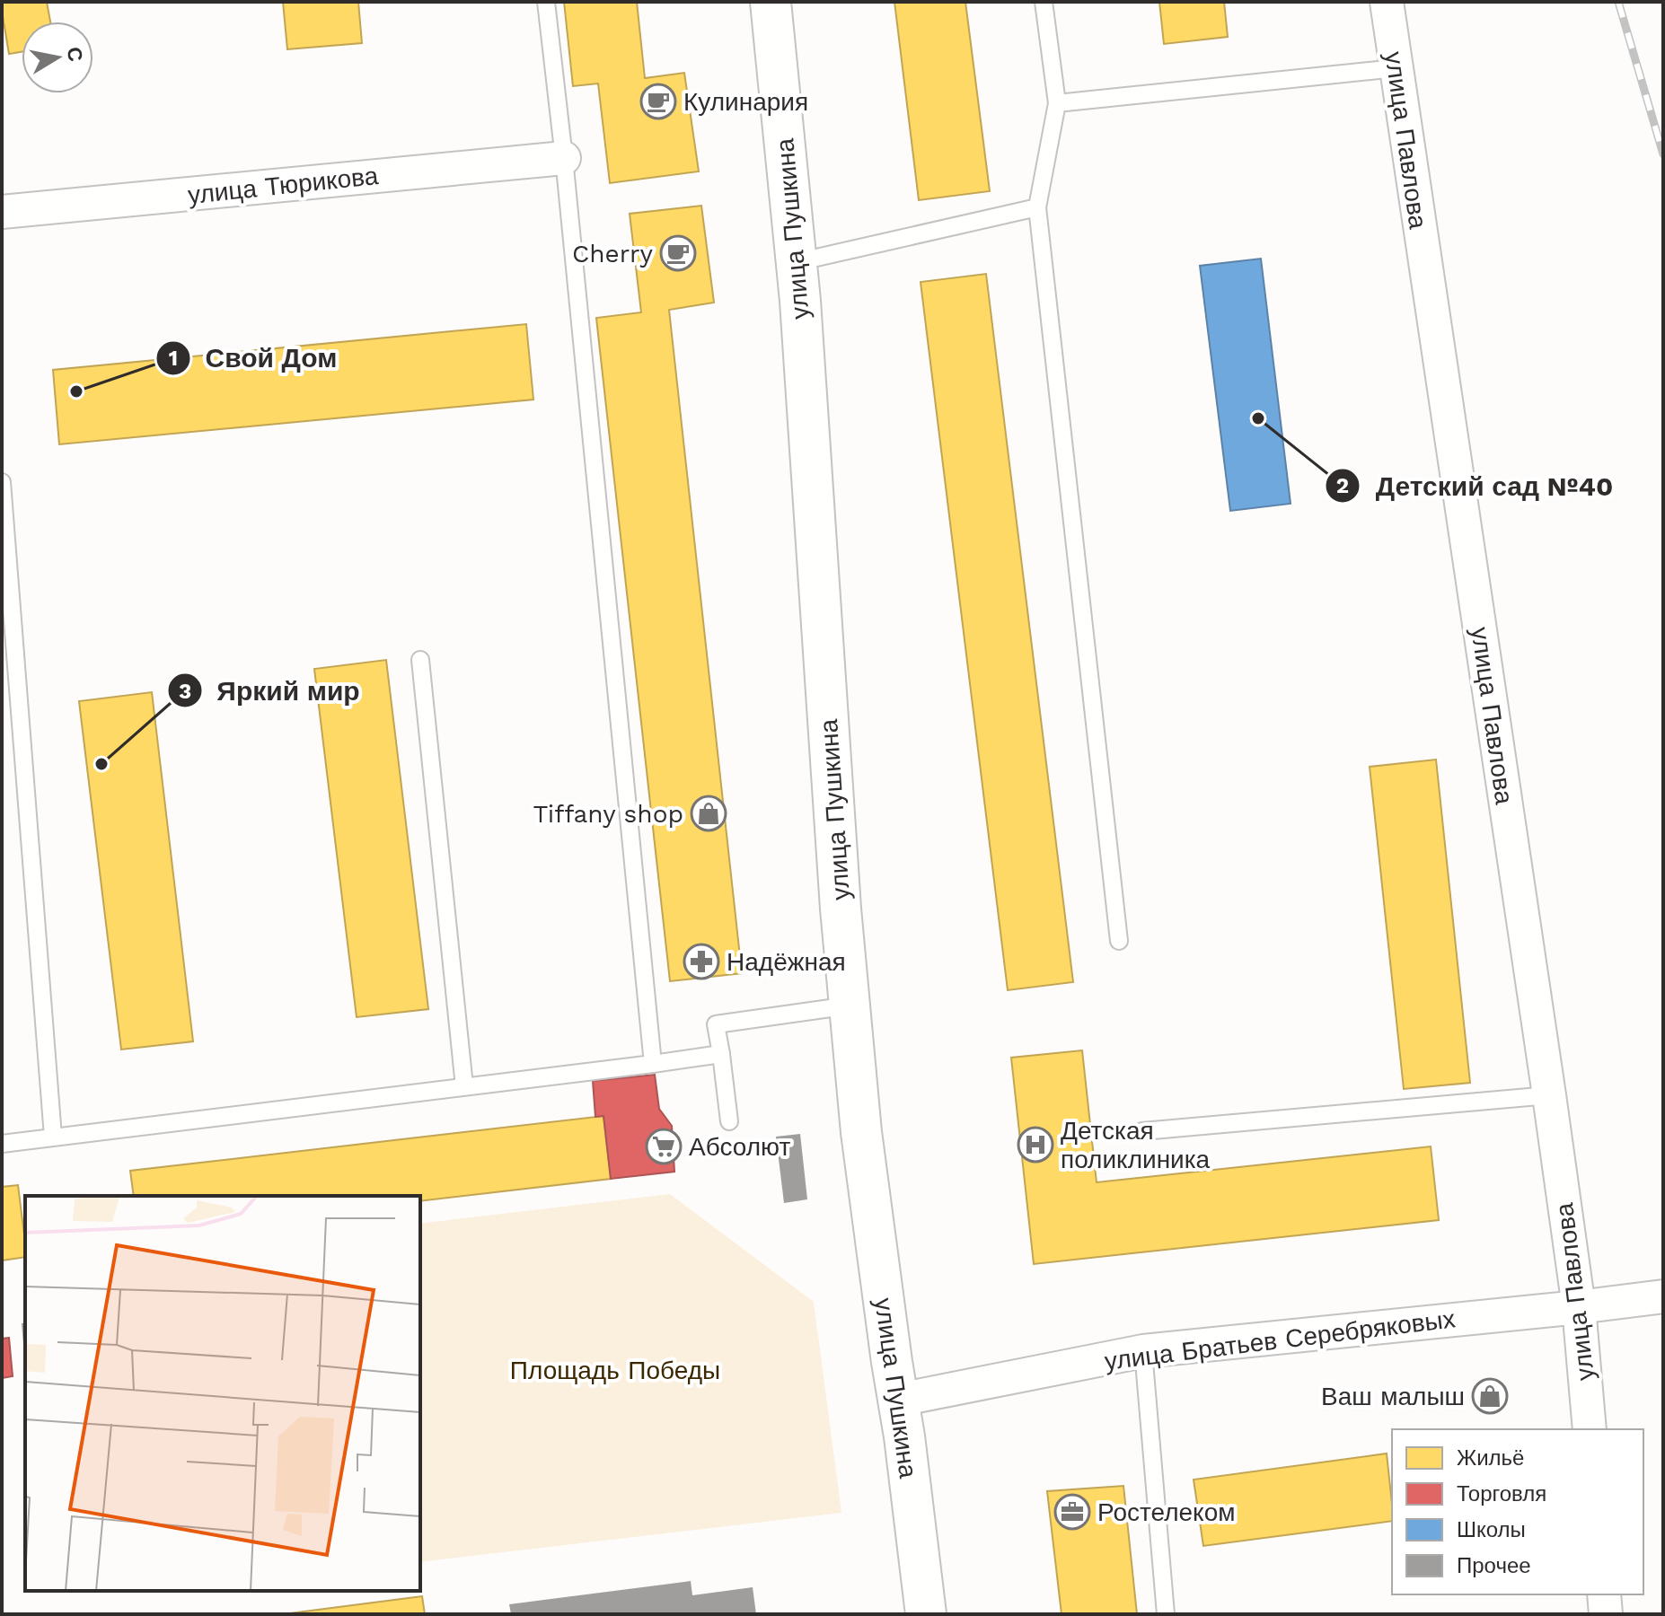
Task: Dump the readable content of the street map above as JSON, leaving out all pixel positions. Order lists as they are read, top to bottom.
{
  "streets": {
    "street": [
      "улица Павлова",
      "улица Тюрикова",
      "улица Пушкина",
      "улица Братьев Серебряковых"
    ]
  },
  "crossings": [
    ["улица Павлова", "улица Братьев Серебряковых"],
    ["улица Пушкина", "улица Братьев Серебряковых"]
  ],
  "parks": ["Площадь Победы"],
  "places": {
    "cafe": ["Кулинария", "Cherry"],
    "other": ["Свой Дом", "Детский сад №40", "Яркий мир"],
    "shop": ["Tiffany shop", "Ваш малыш"],
    "pharmacy": ["Надёжная"],
    "hospital": ["Детская поликлиника"],
    "supermarket": ["Абсолют"],
    "office": ["Ростелеком"]
  },
  "legend": [
    "Жильё",
    "Торговля",
    "Школы",
    "Прочее"
  ],
  "north": "right"
}
